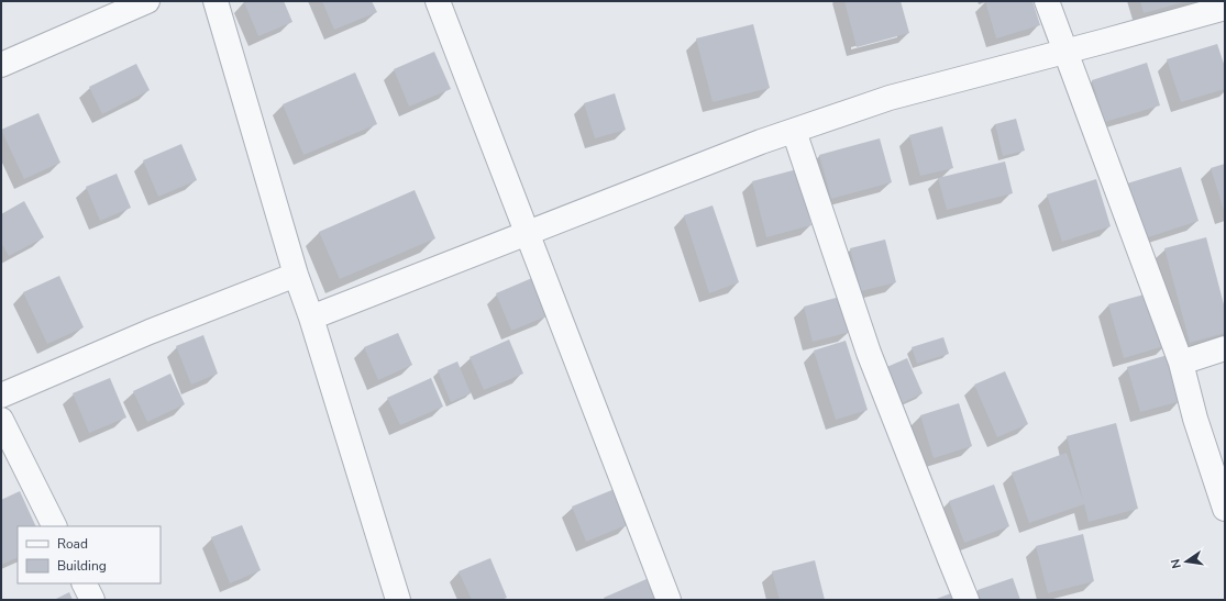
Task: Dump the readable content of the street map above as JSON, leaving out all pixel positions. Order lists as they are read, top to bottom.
{
  "legend": ["Road", "Building"],
  "north": "left"
}
